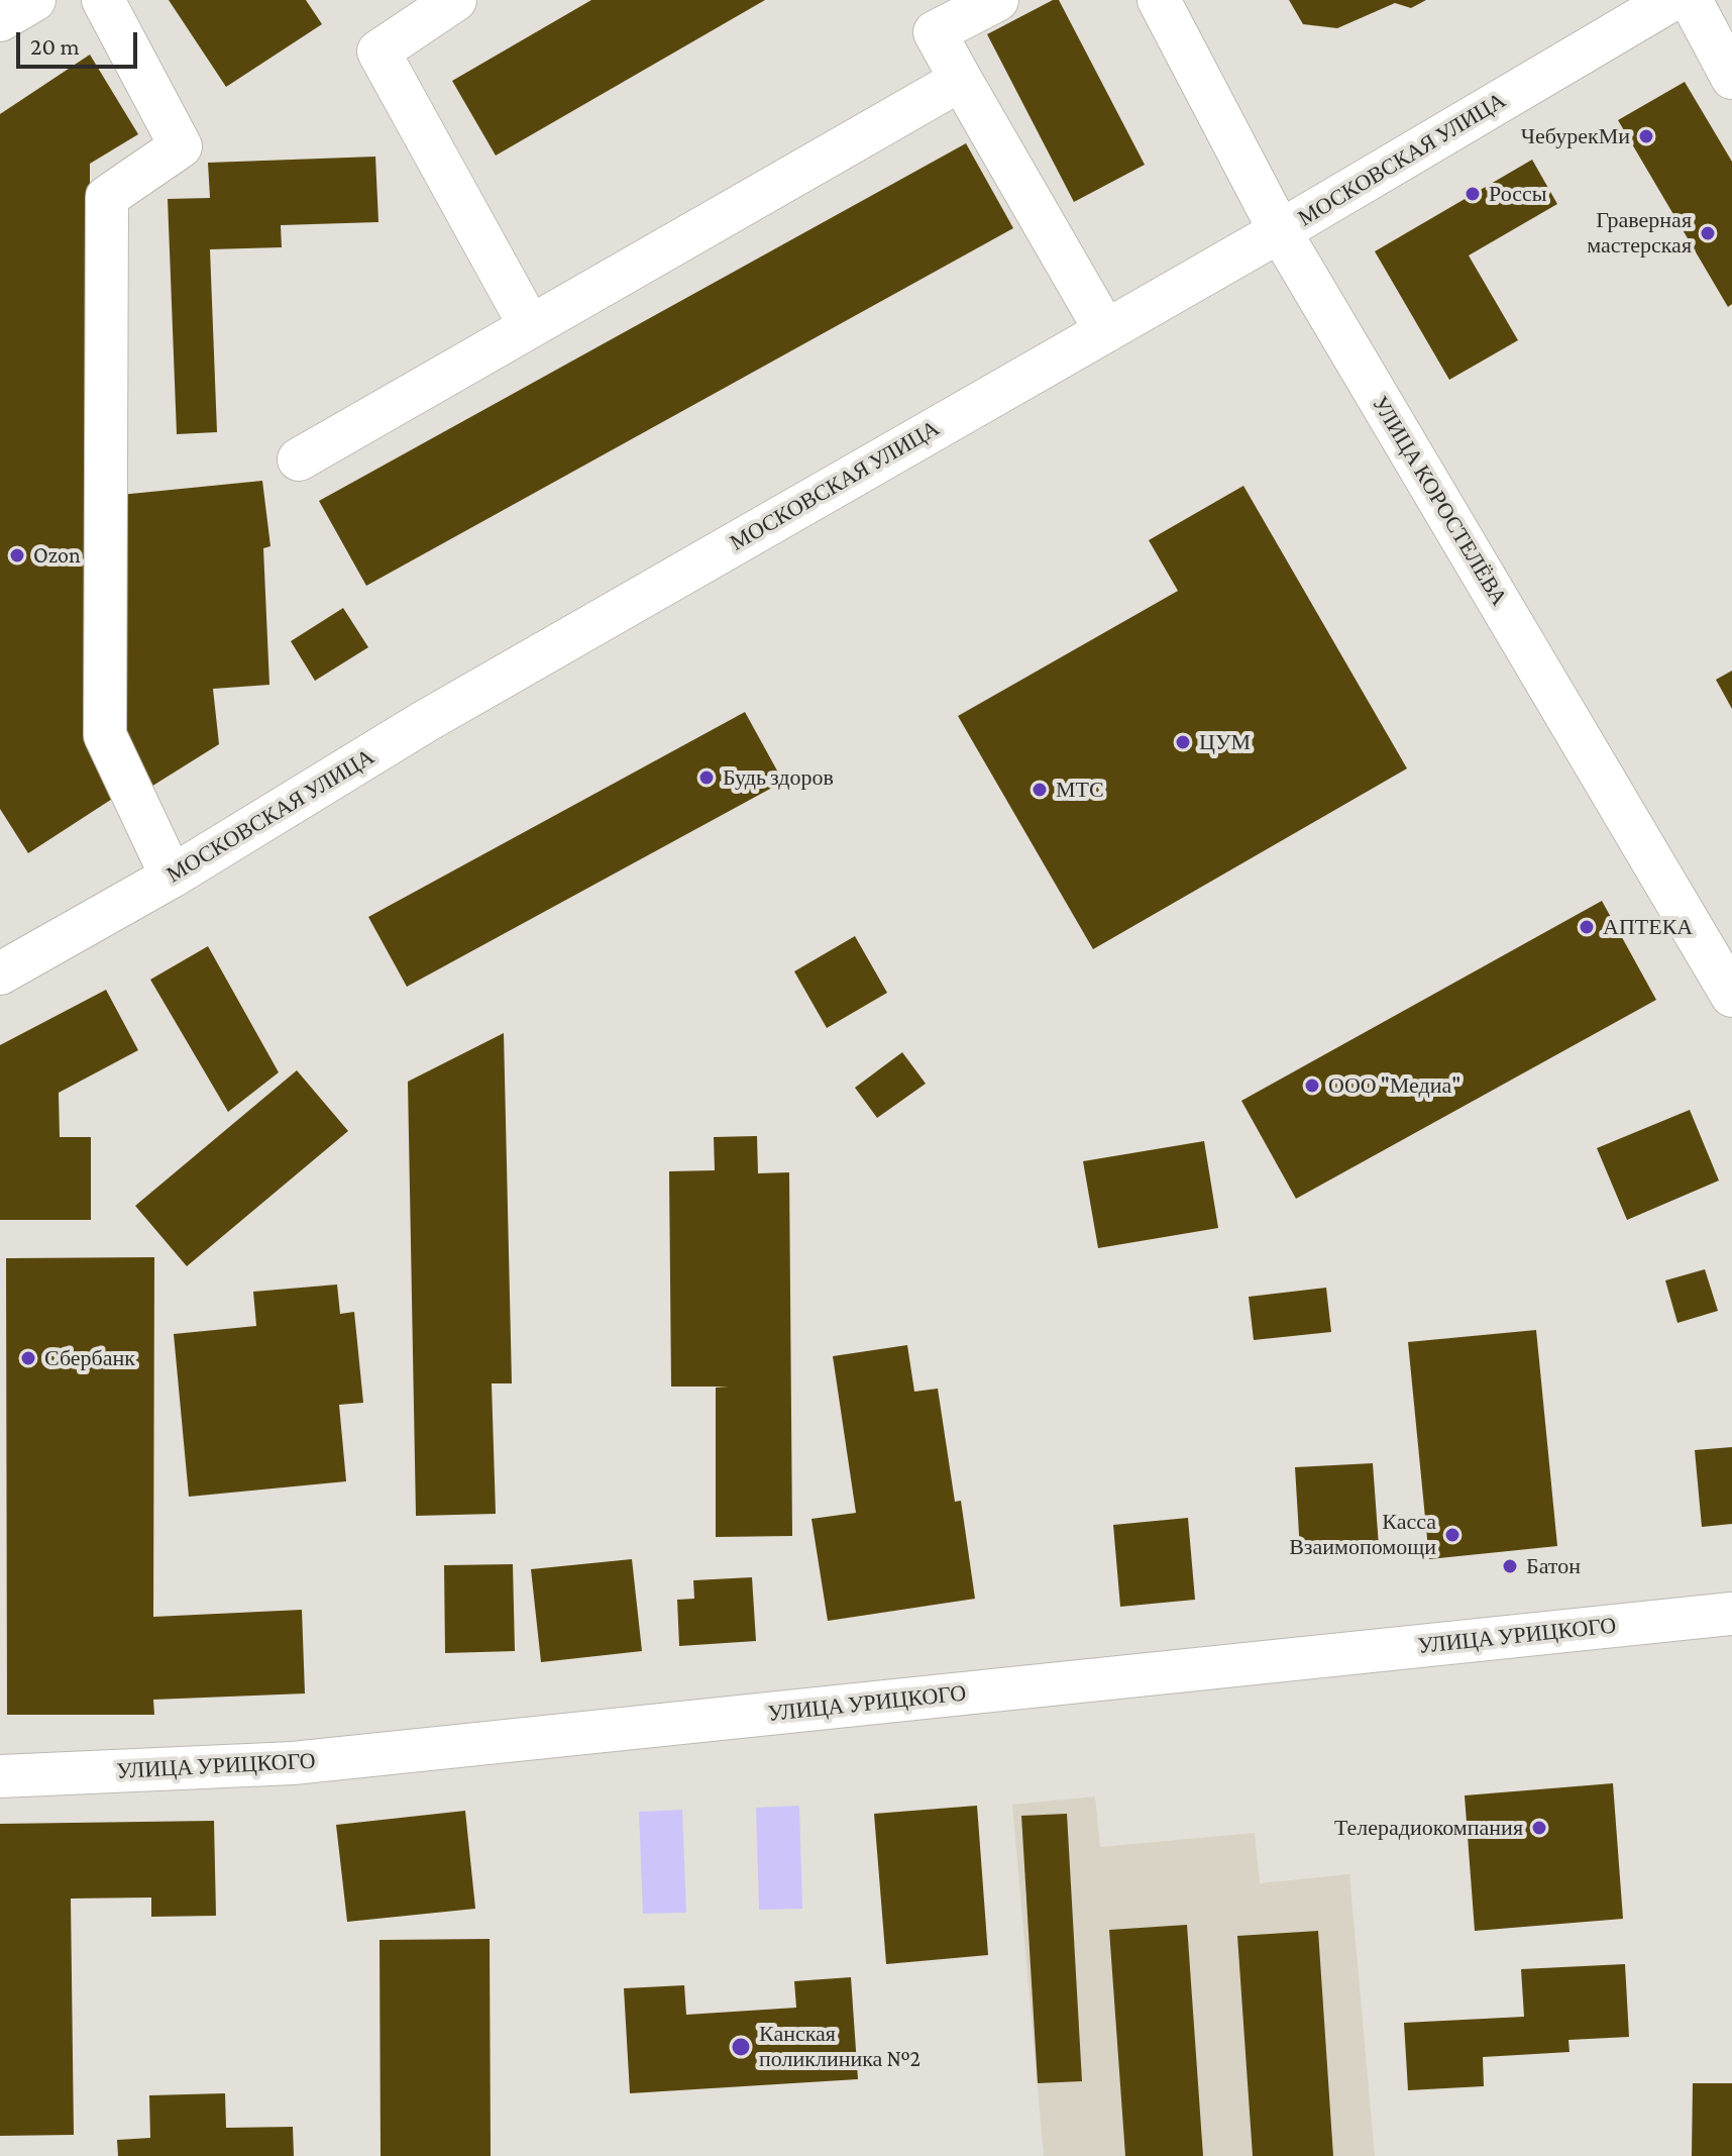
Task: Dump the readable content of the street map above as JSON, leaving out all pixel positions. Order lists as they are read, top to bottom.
{
  "streets": {
    "street": ["МОСКОВСКАЯ УЛИЦА", "УЛИЦА КОРОСТЕЛЁВА", "УЛИЦА УРИЦКОГО"]
  },
  "crossings": [
    ["МОСКОВСКАЯ УЛИЦА", "УЛИЦА КОРОСТЕЛЁВА"]
  ],
  "places": [
    "ЧебурекМи",
    "Россы",
    "Граверная мастерская",
    "Ozon",
    "ЦУМ",
    "Будь здоров",
    "МТС",
    "АПТЕКА",
    "ООО \"Медиа\"",
    "Сбербанк",
    "Касса Взаимопомощи",
    "Батон",
    "Телерадиокомпания",
    "Канская поликлиника №2"
  ],
  "scale_bar": "20 m"
}
